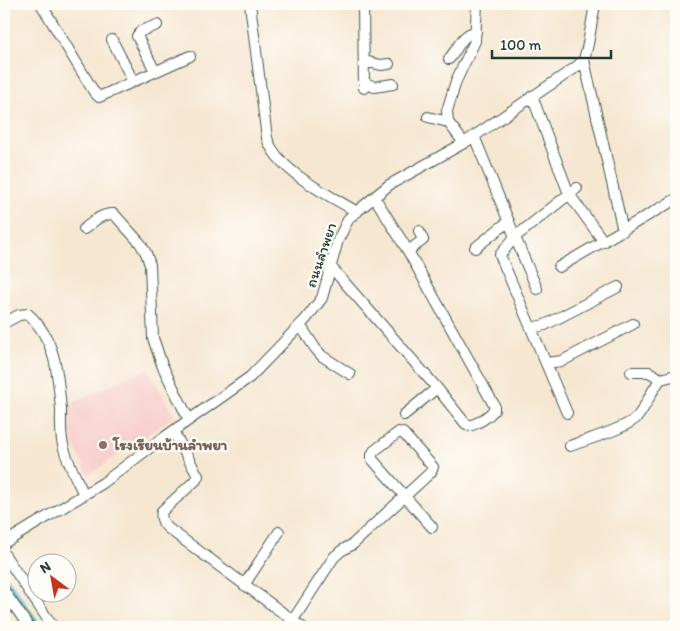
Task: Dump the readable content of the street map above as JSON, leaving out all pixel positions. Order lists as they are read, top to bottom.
{
  "streets": {
    "street": ["ถนนลำพยา"]
  },
  "places": ["โรงเรียนบ้านลำพยา"],
  "scale_bar": "100 m",
  "north": "top left"
}
